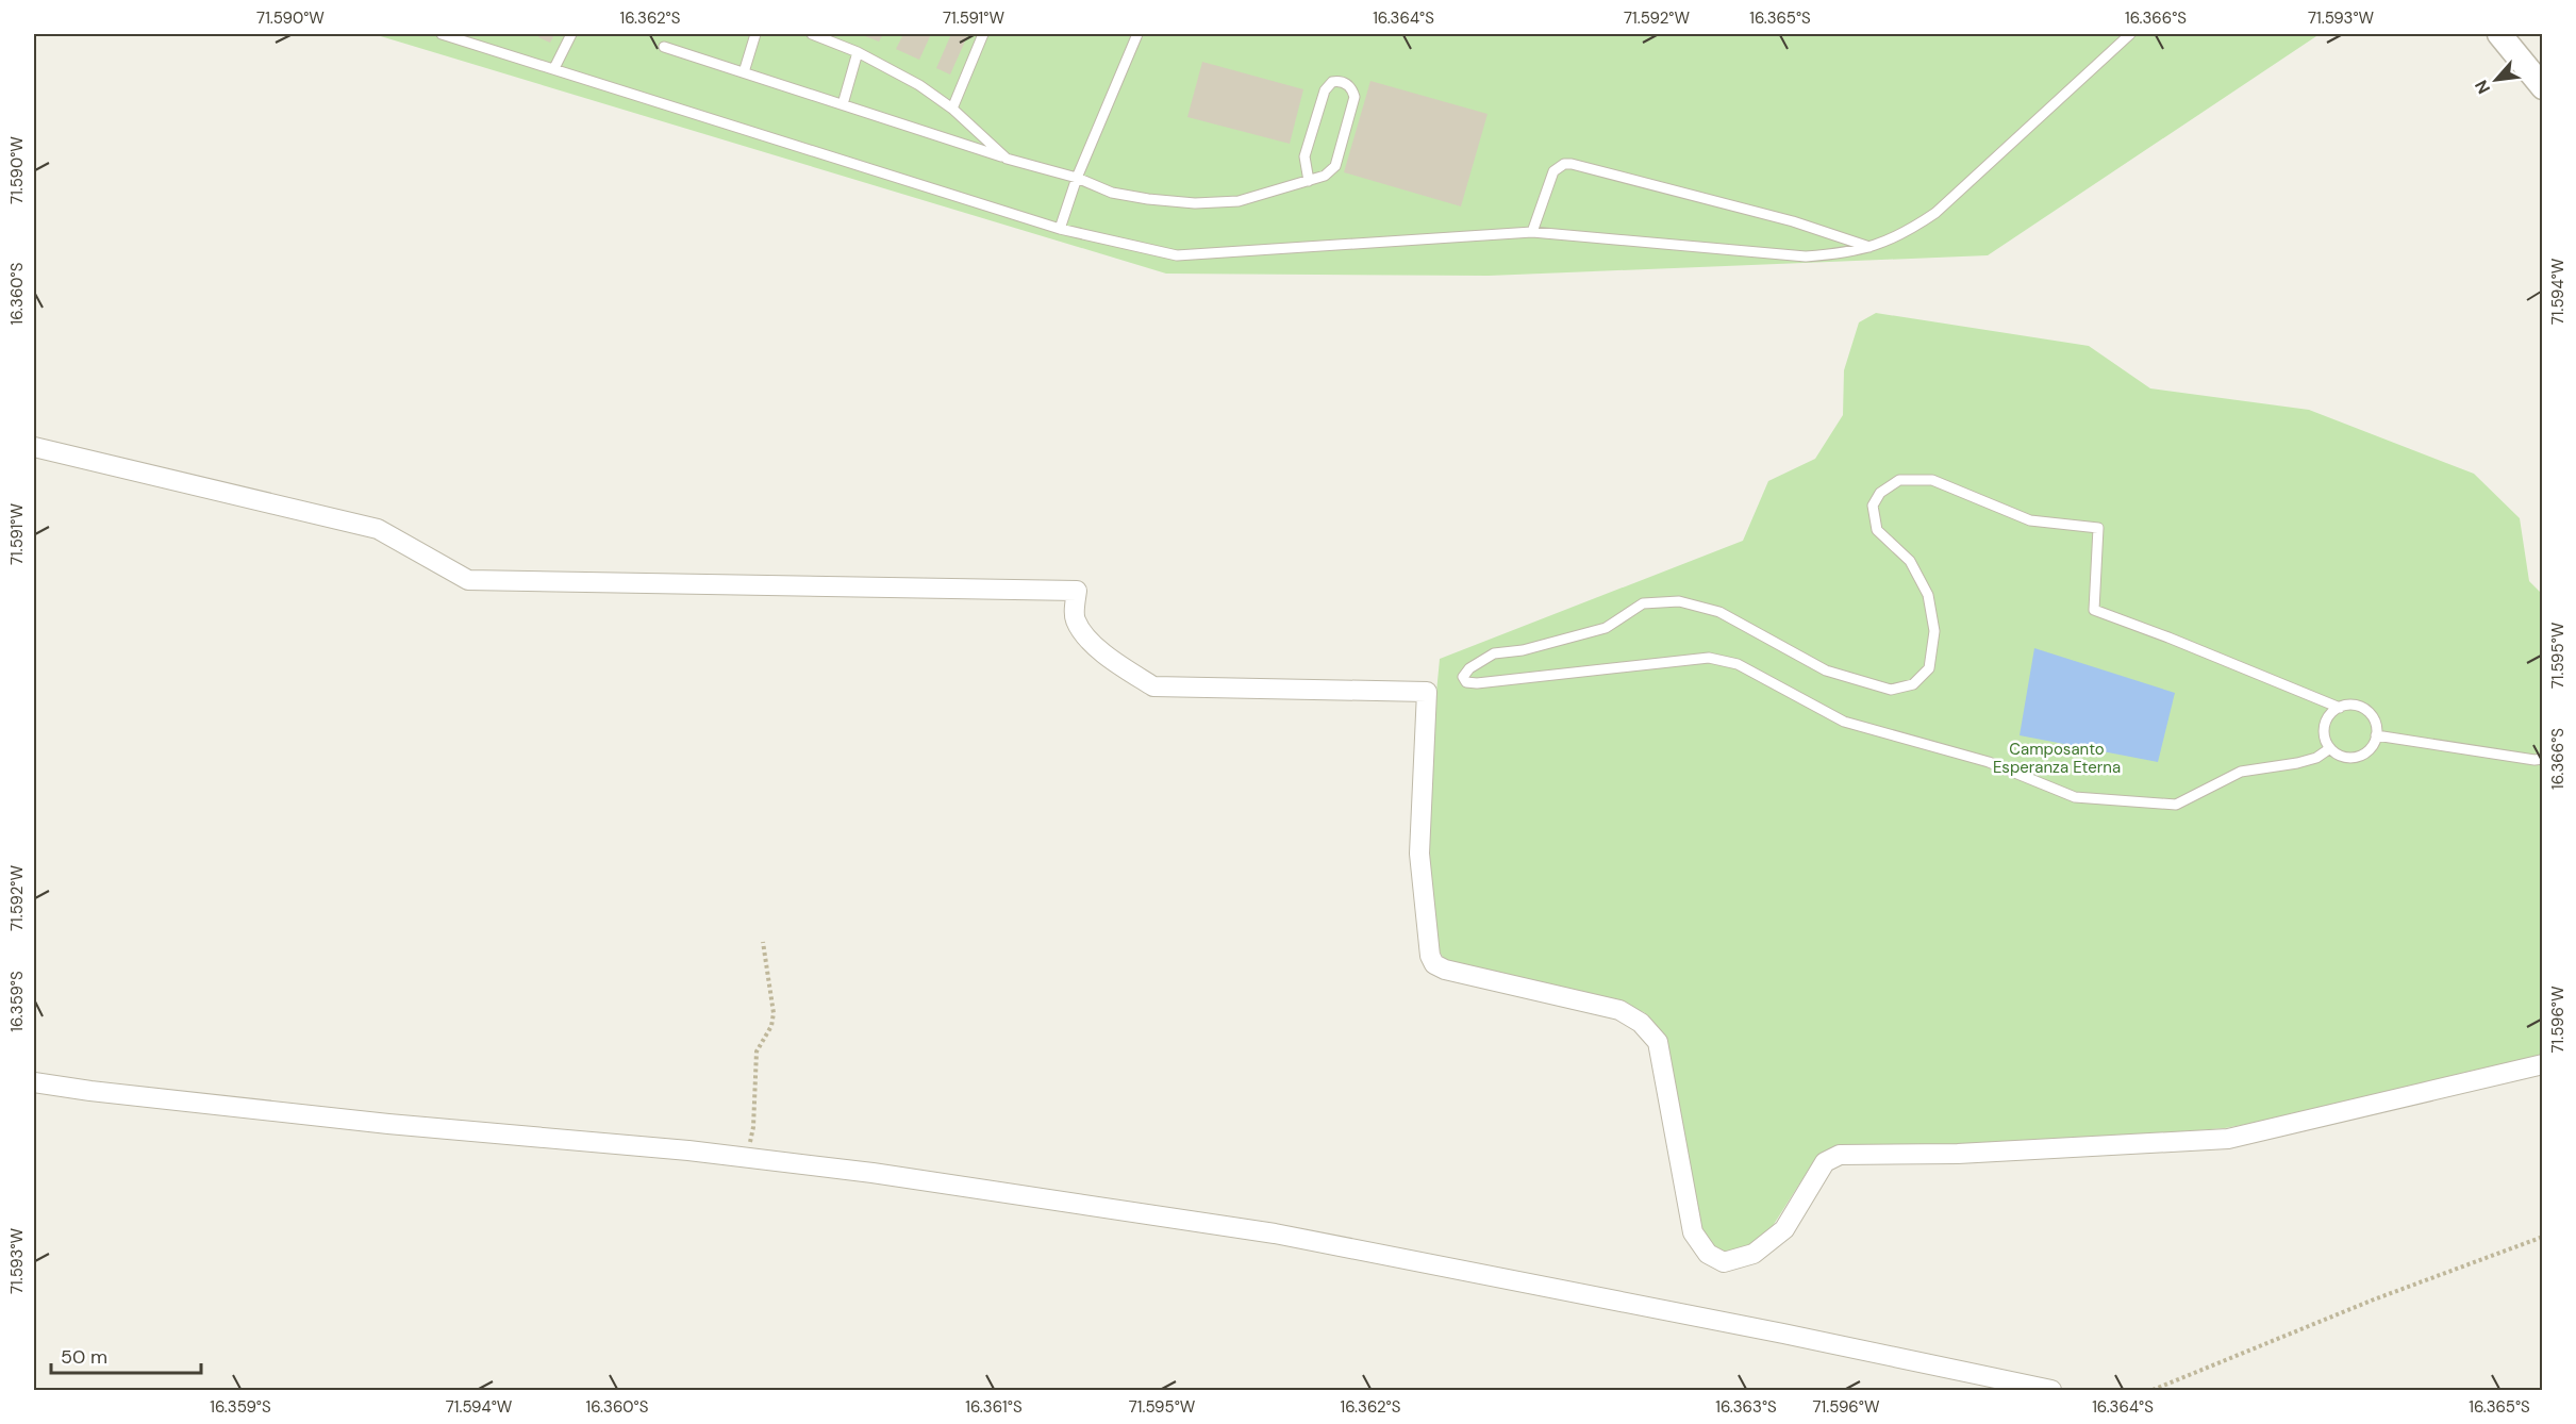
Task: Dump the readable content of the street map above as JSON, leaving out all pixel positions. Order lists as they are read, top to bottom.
{
  "parks": ["Camposanto Esperanza Eterna"],
  "scale_bar": "50 m",
  "north": "bottom left",
  "coordinates": [
    "71.590°W",
    "16.362°S",
    "71.591°W",
    "16.364°S",
    "71.592°W",
    "16.365°S",
    "16.366°S",
    "71.593°W",
    "71.594°W",
    "16.360°S",
    "71.595°W",
    "16.359°S",
    "71.596°W",
    "16.361°S",
    "16.363°S"
  ]
}
